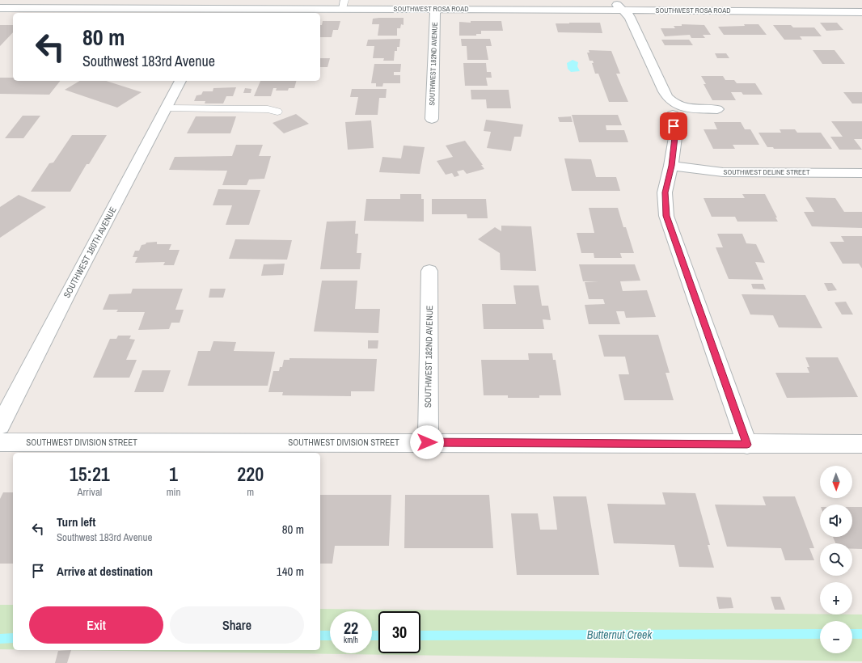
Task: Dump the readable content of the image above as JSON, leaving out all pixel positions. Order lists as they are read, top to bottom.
{
  "streets": {
    "street": [
      "SOUTHWEST ROSA ROAD",
      "SOUTHWEST 182ND AVENUE",
      "SOUTHWEST DELINE STREET",
      "SOUTHWEST 180TH AVENUE",
      "SOUTHWEST DIVISION STREET"
    ]
  },
  "crossings": [
    ["SOUTHWEST ROSA ROAD", "SOUTHWEST 182ND AVENUE"],
    ["SOUTHWEST 182ND AVENUE", "SOUTHWEST DIVISION STREET"]
  ],
  "water": ["Butternut Creek"],
  "north": "bottom",
  "page": {
    "turn": ["80 m", "Southwest 183rd Avenue"],
    "eta": [
      "15:21",
      "Arrival",
      "1",
      "min",
      "220",
      "m"
    ],
    "map_buttons": ["+", "−"],
    "list": [
      {
        "name": "Turn left",
        "note": "Southwest 183rd Avenue",
        "value": "80 m"
      },
      {
        "name": "Arrive at destination",
        "value": "140 m"
      }
    ],
    "buttons": ["Exit", "Share"],
    "speed": "22 km/h",
    "limit": "30"
  }
}
